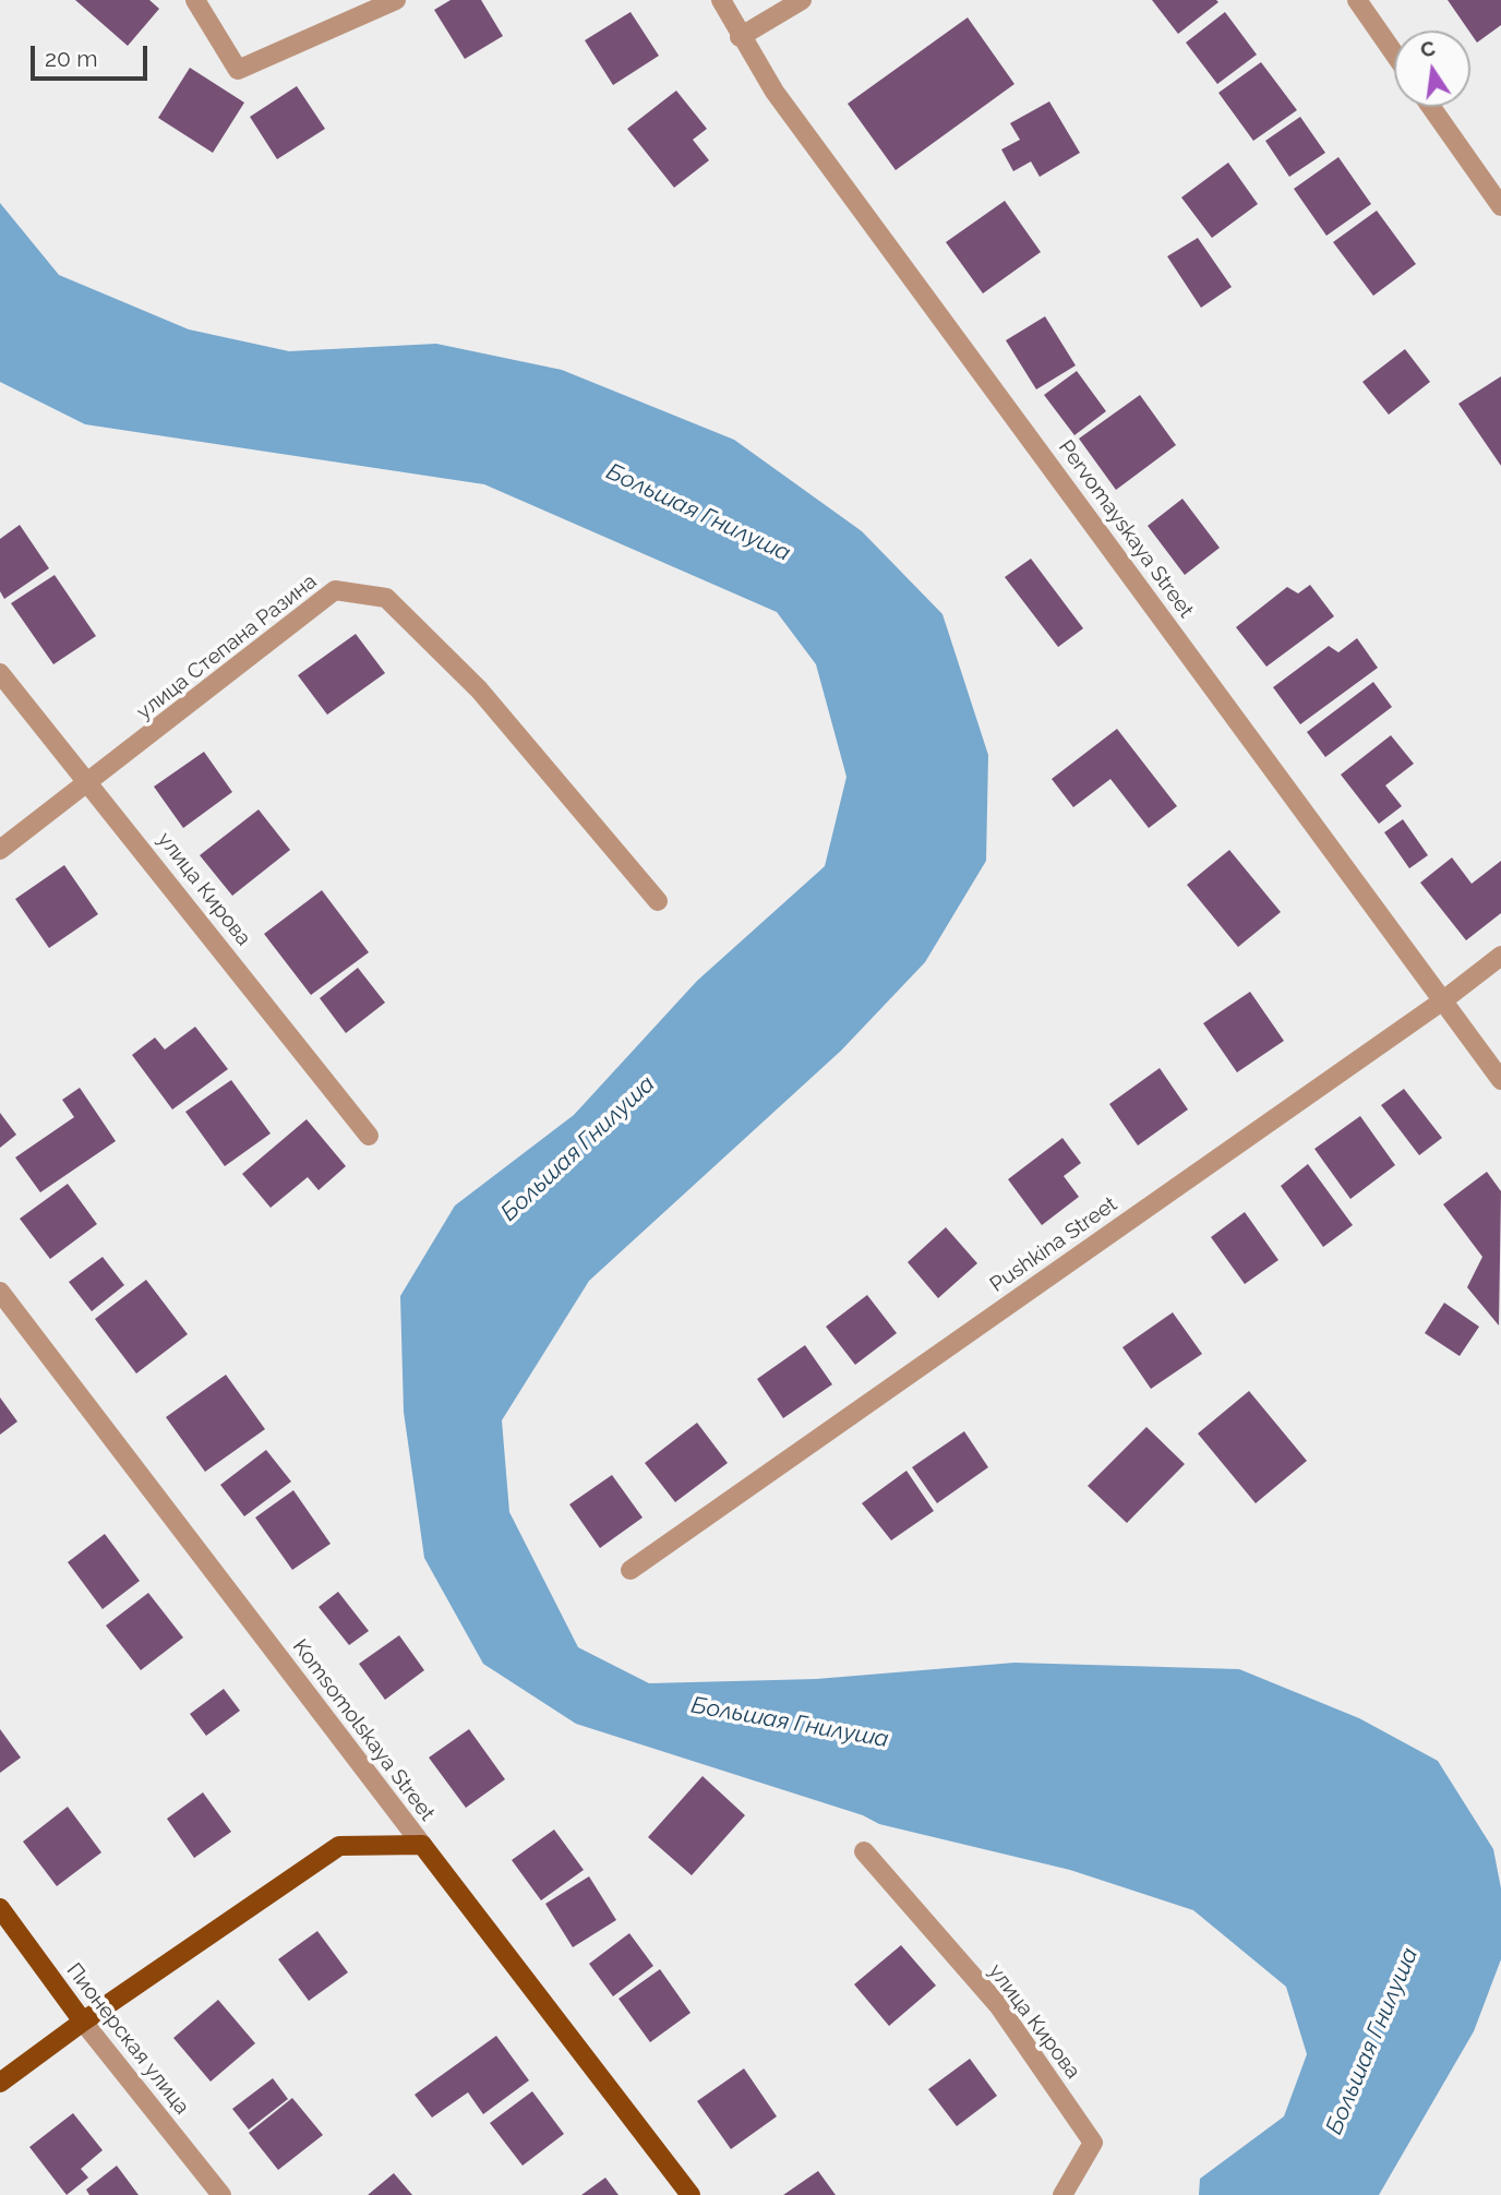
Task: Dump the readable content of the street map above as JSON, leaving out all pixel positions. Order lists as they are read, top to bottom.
{
  "streets": {
    "main road": ["Komsomolskaya Street", "Пионерская улица"],
    "street": [
      "Pervomayskaya Street",
      "улица Степана Разина",
      "улица Кирова",
      "Pushkina Street"
    ]
  },
  "crossings": [
    ["Pervomayskaya Street", "Pushkina Street"],
    ["улица Степана Разина", "улица Кирова"]
  ],
  "water": ["Большая Гнилуша"],
  "scale_bar": "20 m",
  "north": "top"
}
